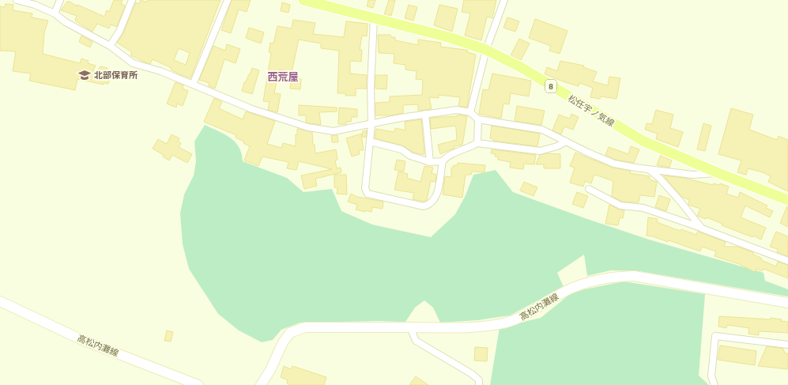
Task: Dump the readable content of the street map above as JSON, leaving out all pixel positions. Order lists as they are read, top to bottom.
{
  "streets": {
    "main road": ["8", "松任宇ノ気線", "高松内灘線"]
  },
  "districts": ["西荒屋"],
  "places": {
    "school or university": ["北部保育所"]
  }
}
